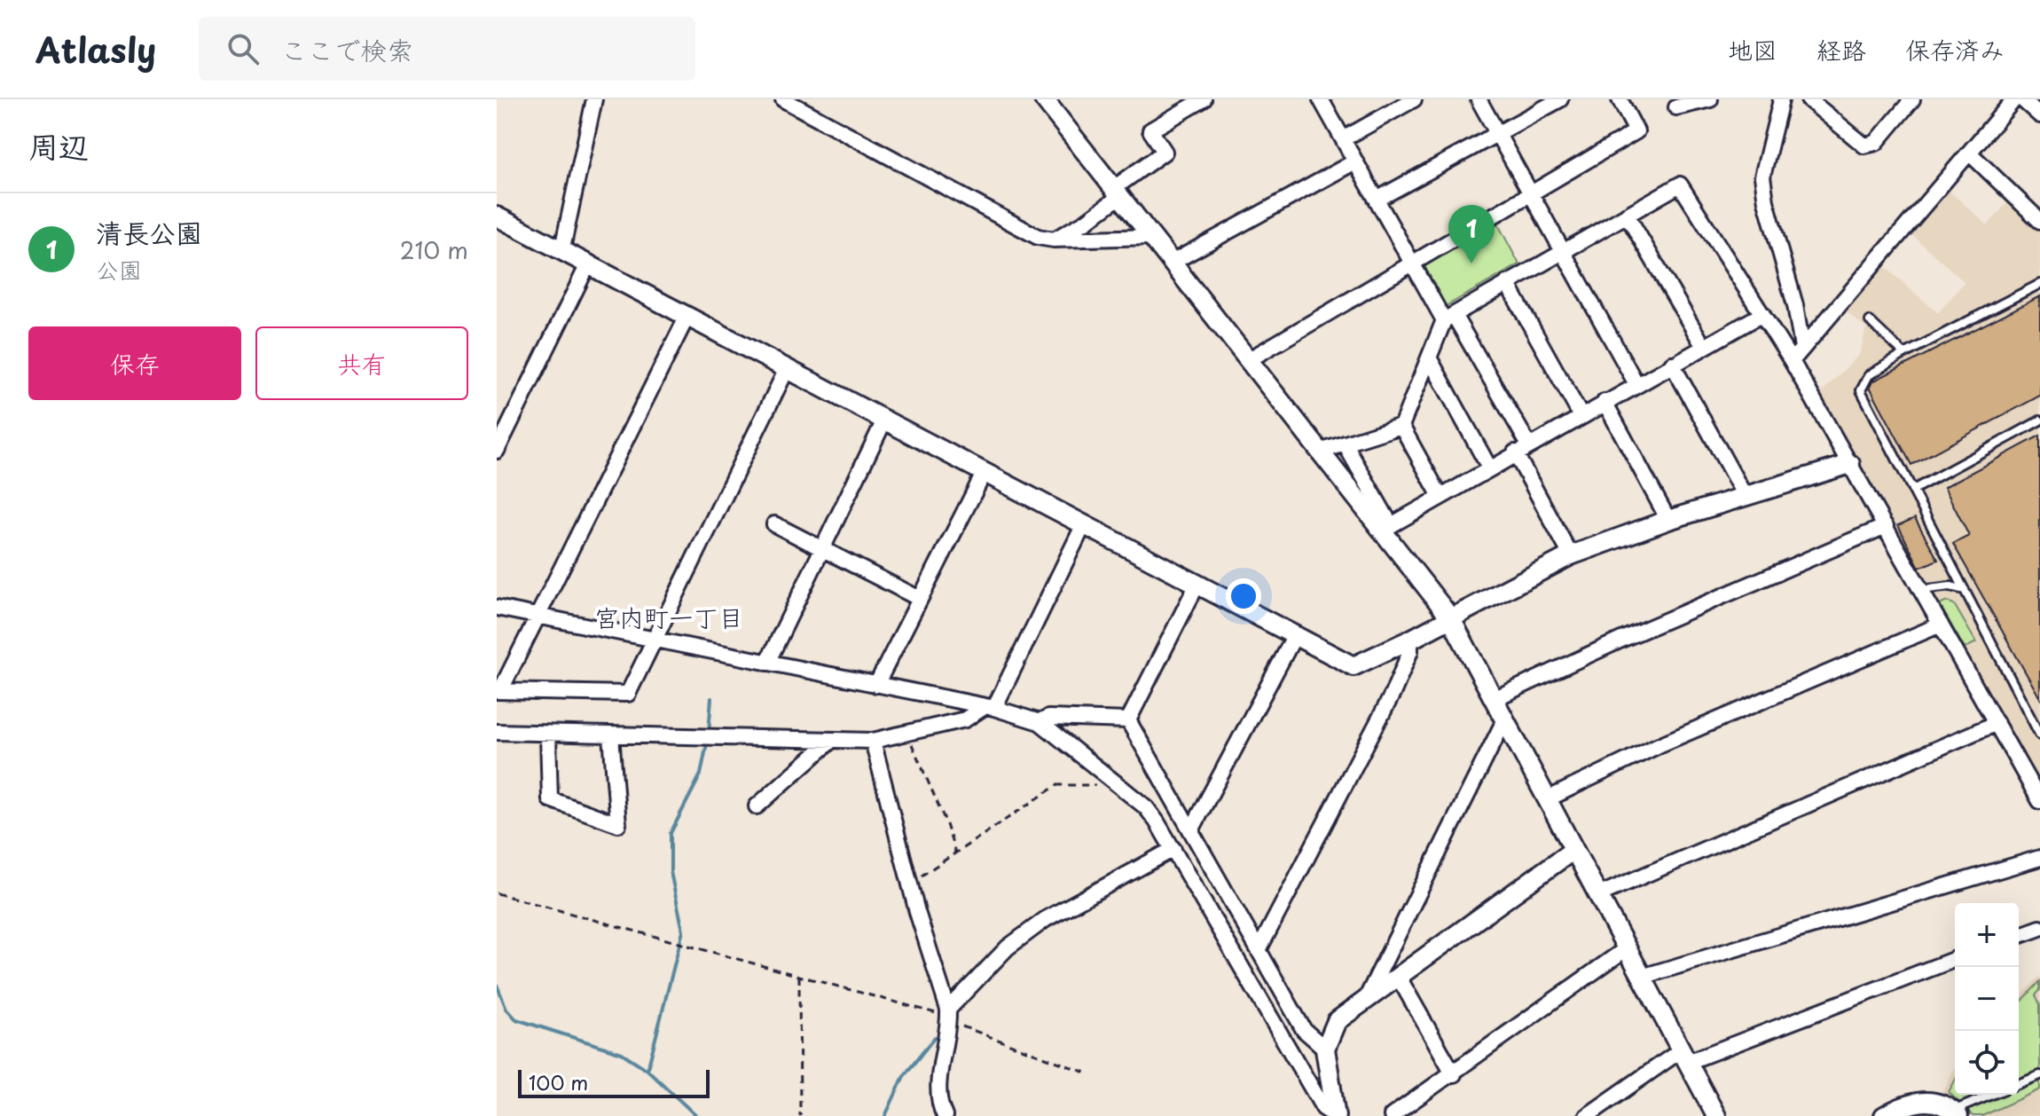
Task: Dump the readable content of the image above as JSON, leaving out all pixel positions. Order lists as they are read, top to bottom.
{
  "districts": ["宮内町一丁目"],
  "scale_bar": "100 m",
  "page": {
    "header": "Atlasly",
    "search": "ここで検索",
    "nav": ["地図", "経路", "保存済み"],
    "heading": "周辺",
    "list": [
      {
        "mark": "1",
        "name": "清長公園",
        "note": "公園",
        "value": "210 m"
      }
    ],
    "pins": "1",
    "buttons": ["保存", "共有"],
    "map_buttons": ["+", "−"],
    "scale": "100 m"
  }
}
